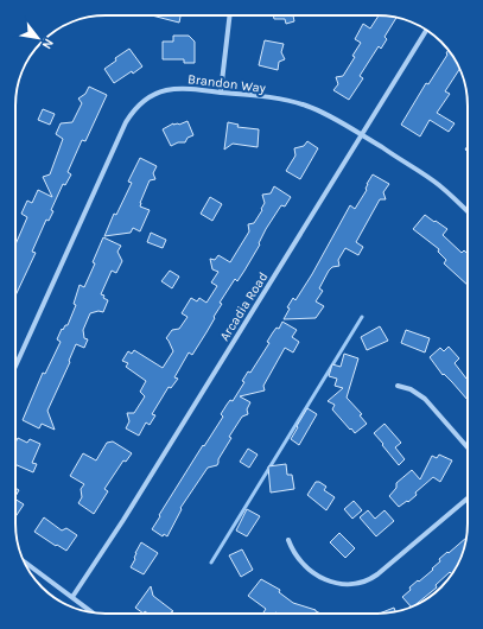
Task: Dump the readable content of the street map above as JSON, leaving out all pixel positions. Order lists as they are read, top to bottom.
{
  "streets": {
    "street": ["Brandon Way", "Arcadia Road"]
  },
  "crossings": [
    ["Brandon Way", "Arcadia Road"]
  ],
  "north": "bottom right"
}
